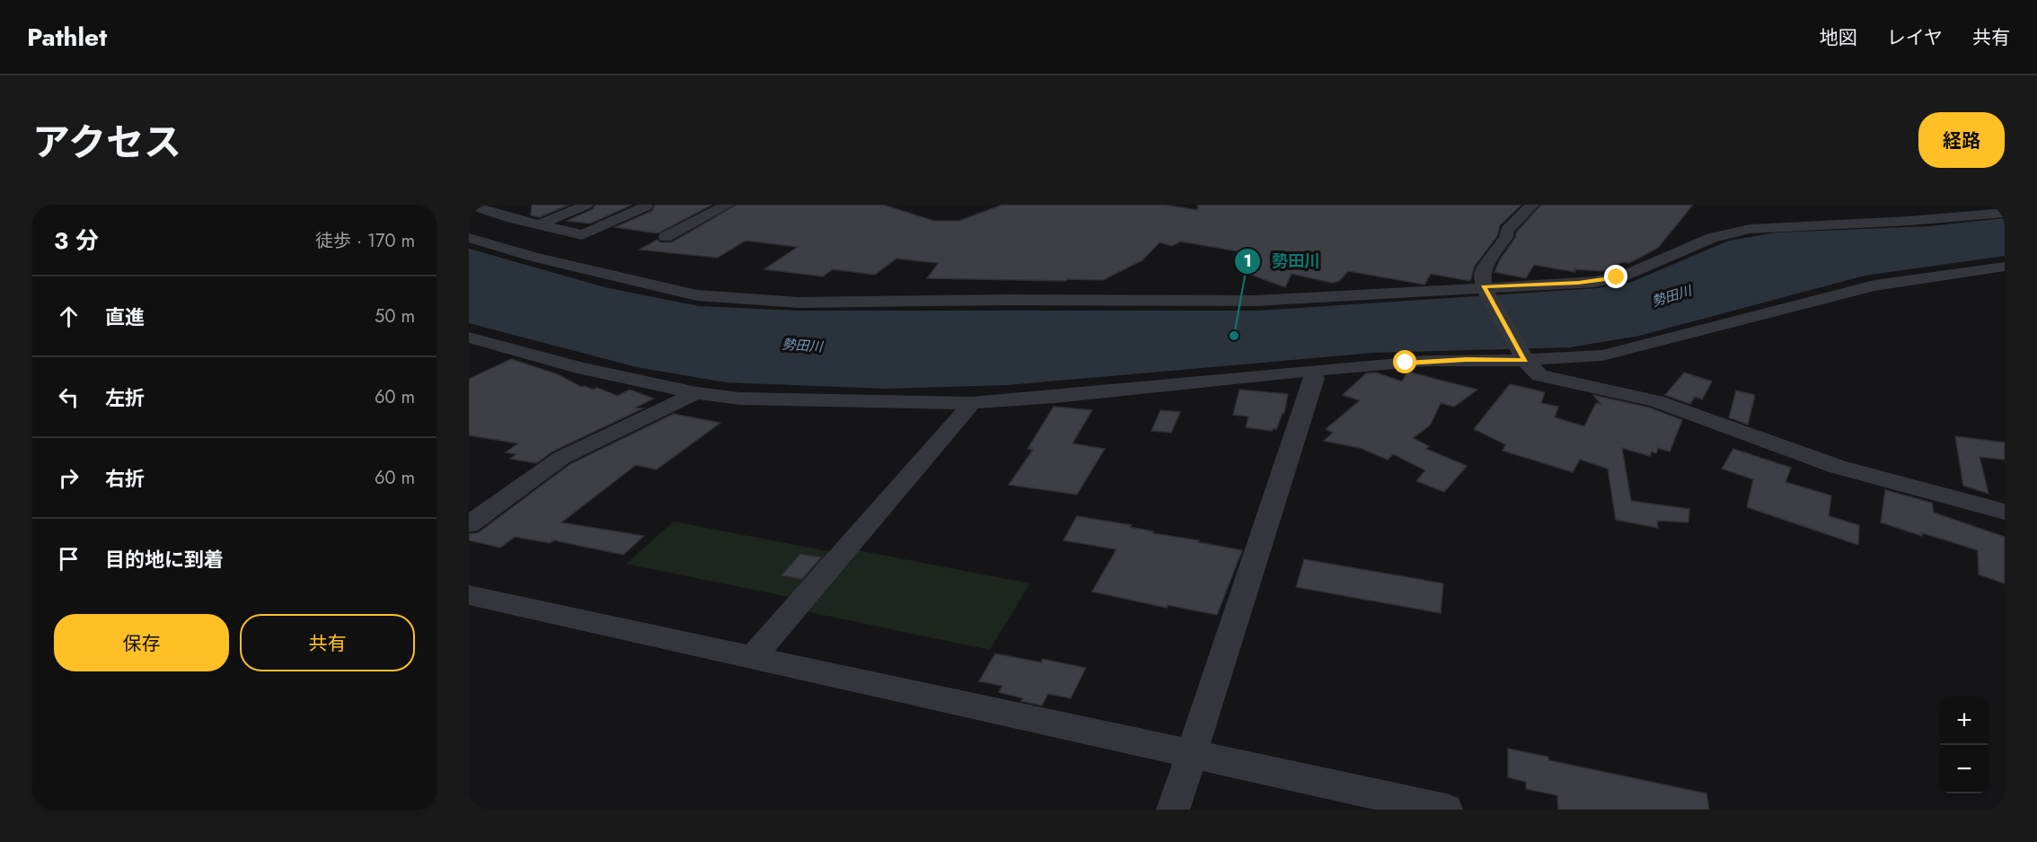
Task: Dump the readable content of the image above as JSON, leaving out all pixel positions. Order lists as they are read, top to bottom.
{
  "water": ["勢田川"],
  "places": ["勢田川"],
  "page": {
    "header": "Pathlet",
    "nav": ["地図", "レイヤ", "共有"],
    "title": "アクセス",
    "buttons": [
      "経路",
      ["保存", "共有"]
    ],
    "heading": ["3 分", "徒歩 · 170 m"],
    "list": [
      ["直進", "50 m"],
      ["左折", "60 m"],
      ["右折", "60 m"],
      "目的地に到着"
    ],
    "map_buttons": ["+", "−"]
  }
}
